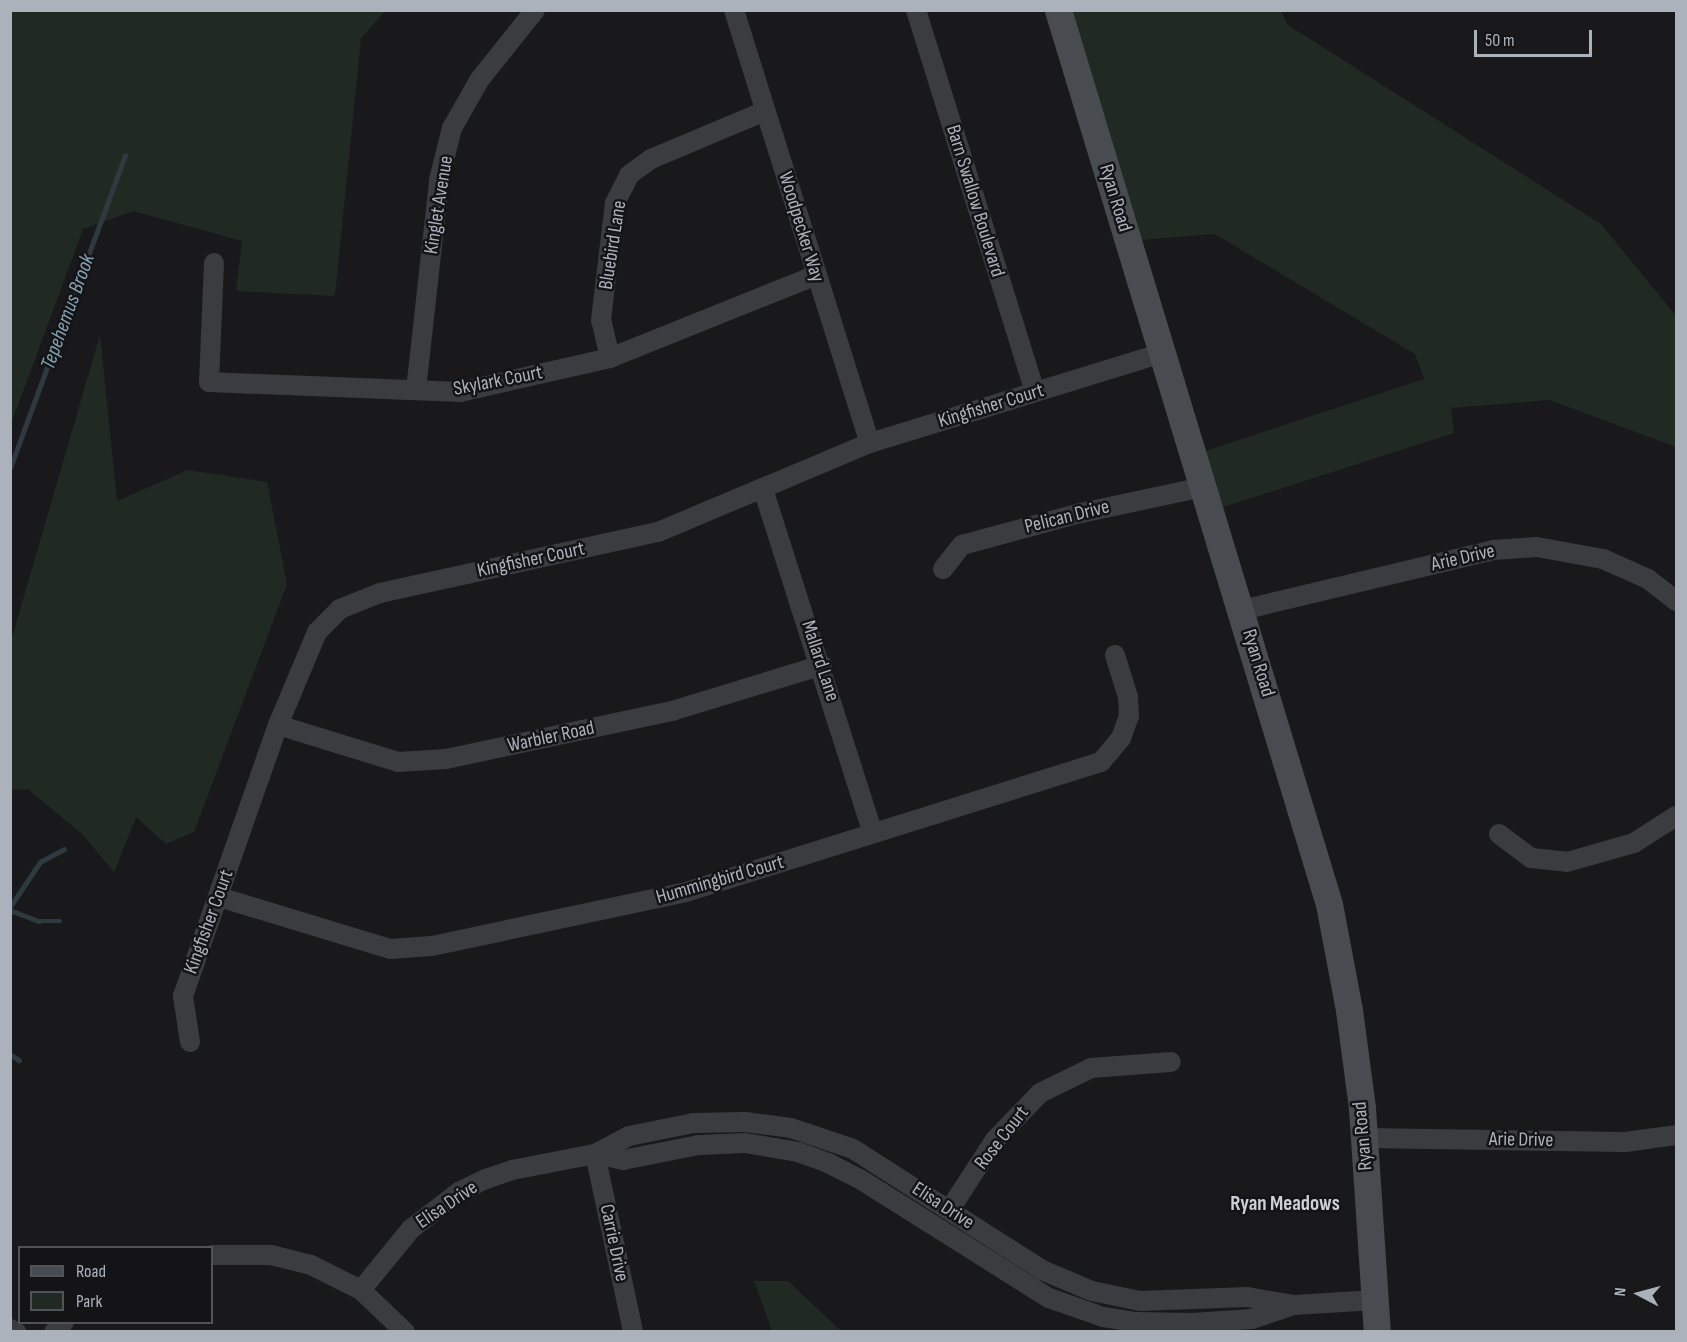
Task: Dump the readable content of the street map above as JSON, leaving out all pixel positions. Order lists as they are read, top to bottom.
{
  "streets": {
    "street": [
      "Ryan Road",
      "Barn Swallow Boulevard",
      "Kinglet Avenue",
      "Woodpecker Way",
      "Bluebird Lane",
      "Skylark Court",
      "Kingfisher Court",
      "Pelican Drive",
      "Arie Drive",
      "Mallard Lane",
      "Warbler Road",
      "Hummingbird Court",
      "Rose Court",
      "Elisa Drive",
      "Carrie Drive"
    ]
  },
  "crossings": [
    ["Ryan Road", "Kingfisher Court"],
    ["Ryan Road", "Pelican Drive"],
    ["Ryan Road", "Arie Drive"],
    ["Ryan Road", "Elisa Drive"],
    ["Barn Swallow Boulevard", "Kingfisher Court"],
    ["Kinglet Avenue", "Skylark Court"],
    ["Woodpecker Way", "Bluebird Lane"],
    ["Woodpecker Way", "Skylark Court"],
    ["Woodpecker Way", "Kingfisher Court"],
    ["Bluebird Lane", "Skylark Court"],
    ["Kingfisher Court", "Mallard Lane"],
    ["Kingfisher Court", "Warbler Road"],
    ["Kingfisher Court", "Hummingbird Court"],
    ["Mallard Lane", "Warbler Road"],
    ["Mallard Lane", "Hummingbird Court"],
    ["Rose Court", "Elisa Drive"],
    ["Elisa Drive", "Carrie Drive"]
  ],
  "districts": ["Ryan Meadows"],
  "water": ["Tepehemus Brook"],
  "legend": ["Road", "Park"],
  "scale_bar": "50 m",
  "north": "left"
}
